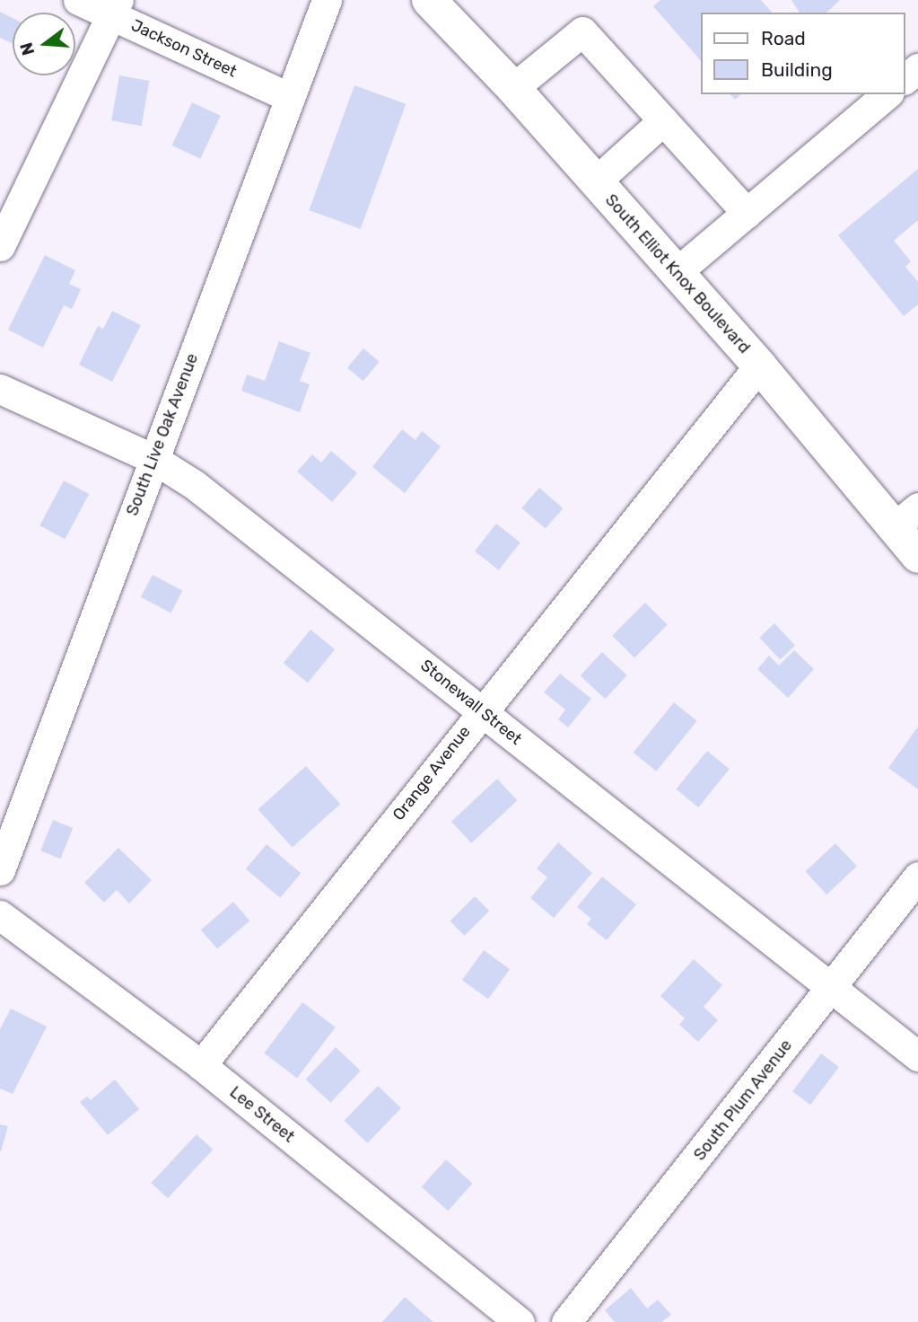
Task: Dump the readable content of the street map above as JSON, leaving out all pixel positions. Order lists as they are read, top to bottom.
{
  "streets": {
    "main road": ["South Elliot Knox Boulevard"],
    "street": [
      "Jackson Street",
      "South Live Oak Avenue",
      "Stonewall Street",
      "Orange Avenue",
      "South Plum Avenue",
      "Lee Street"
    ]
  },
  "crossings": [
    ["Jackson Street", "South Live Oak Avenue"],
    ["South Elliot Knox Boulevard", "Orange Avenue"],
    ["South Live Oak Avenue", "Stonewall Street"],
    ["Stonewall Street", "Orange Avenue"],
    ["Stonewall Street", "South Plum Avenue"],
    ["Orange Avenue", "Lee Street"]
  ],
  "legend": ["Road", "Building"],
  "north": "left"
}
